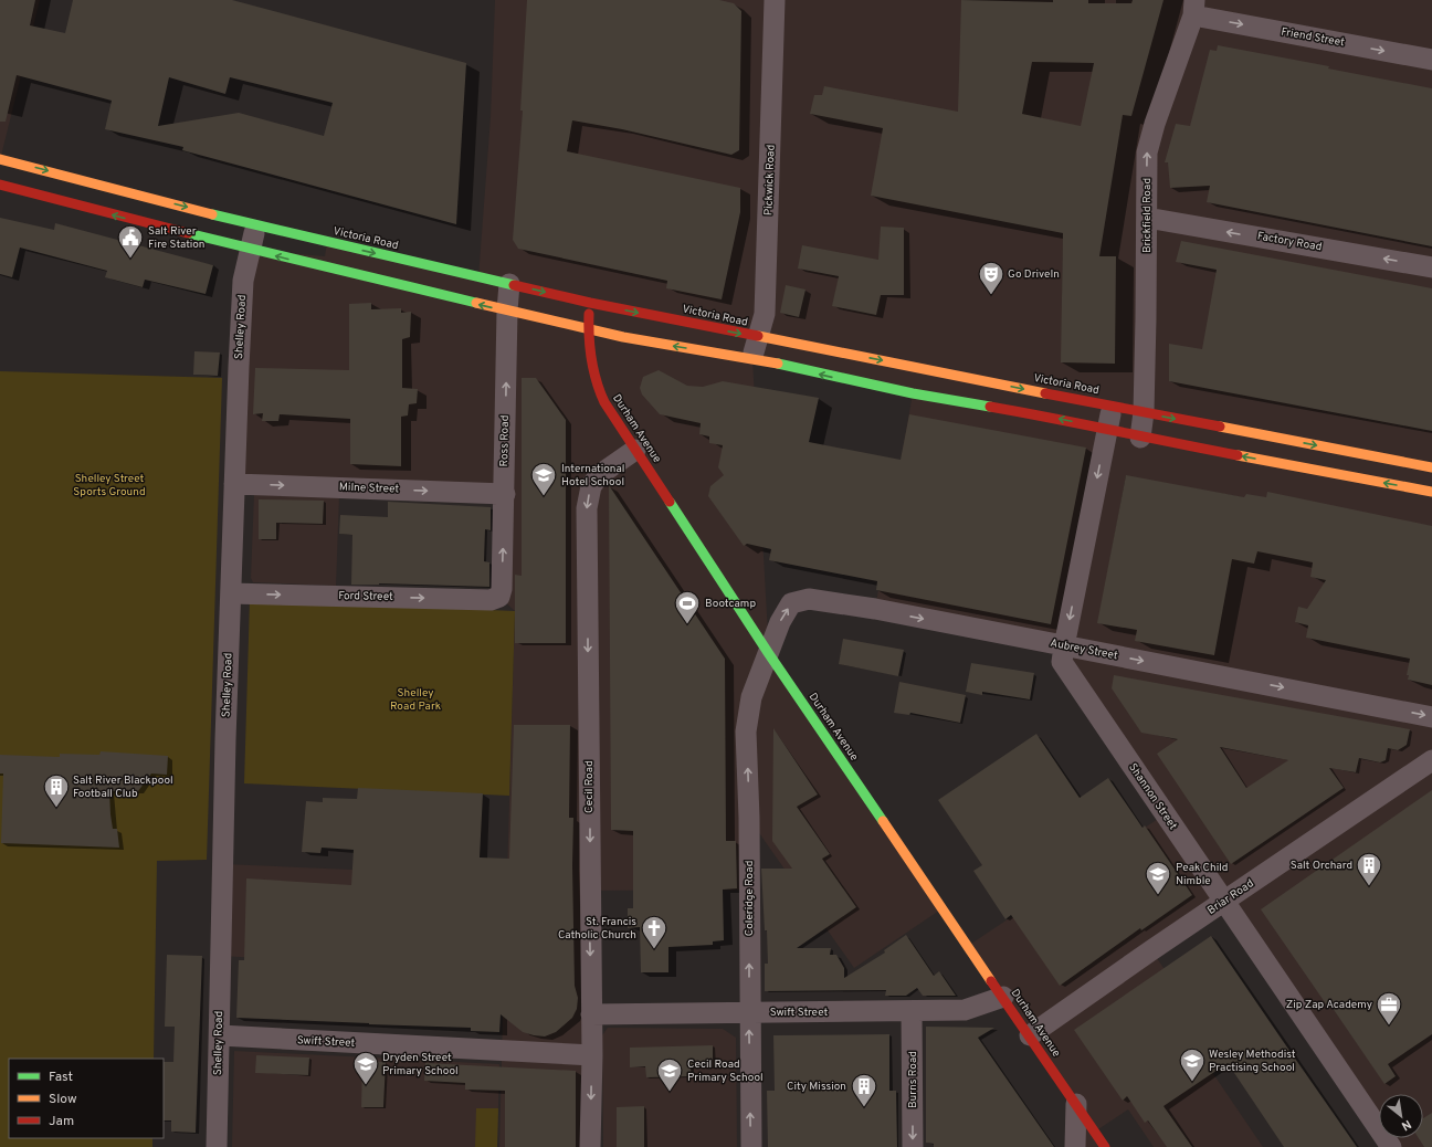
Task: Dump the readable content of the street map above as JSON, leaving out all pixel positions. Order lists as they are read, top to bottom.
{
  "streets": {
    "main road": ["Victoria Road", "Durham Avenue"],
    "street": [
      "Friend Street",
      "Pickwick Road",
      "Brickfield Road",
      "Factory Road",
      "Shelley Road",
      "Ross Road",
      "Milne Street",
      "Ford Street",
      "Aubrey Street",
      "Cecil Road",
      "Shannon Street",
      "Briar Road",
      "Coleridge Road",
      "Swift Street",
      "Burns Road"
    ]
  },
  "crossings": [
    ["Friend Street", "Brickfield Road"],
    ["Pickwick Road", "Victoria Road"],
    ["Brickfield Road", "Victoria Road"],
    ["Brickfield Road", "Factory Road"],
    ["Victoria Road", "Shelley Road"],
    ["Victoria Road", "Durham Avenue"],
    ["Victoria Road", "Ross Road"],
    ["Victoria Road", "Shannon Street"],
    ["Shelley Road", "Milne Street"],
    ["Shelley Road", "Ford Street"],
    ["Shelley Road", "Swift Street"],
    ["Durham Avenue", "Aubrey Street"],
    ["Durham Avenue", "Cecil Road"],
    ["Durham Avenue", "Briar Road"],
    ["Durham Avenue", "Coleridge Road"],
    ["Durham Avenue", "Swift Street"],
    ["Ross Road", "Milne Street"],
    ["Ross Road", "Ford Street"],
    ["Aubrey Street", "Shannon Street"],
    ["Aubrey Street", "Coleridge Road"],
    ["Cecil Road", "Swift Street"],
    ["Shannon Street", "Briar Road"],
    ["Coleridge Road", "Swift Street"],
    ["Swift Street", "Burns Road"]
  ],
  "one_way": [
    "Friend Street",
    "Brickfield Road",
    "Factory Road",
    "Ross Road",
    "Milne Street",
    "Ford Street",
    "Aubrey Street",
    "Cecil Road",
    "Coleridge Road"
  ],
  "parks": ["Shelley Street Sports Ground", "Shelley Road Park"],
  "places": {
    "public building": ["Salt River Fire Station"],
    "theatre": ["Go DriveIn"],
    "school or university": [
      "International Hotel School",
      "Peak Child Nimble",
      "Wesley Methodist Practising School",
      "Dryden Street Primary School",
      "Cecil Road Primary School"
    ],
    "sports": ["Bootcamp"],
    "building": ["Salt River Blackpool Football Club", "Salt Orchard", "City Mission"],
    "church": ["St. Francis Catholic Church"],
    "office": ["Zip Zap Academy"]
  },
  "legend": ["Fast", "Slow", "Jam"],
  "north": "bottom right"
}
